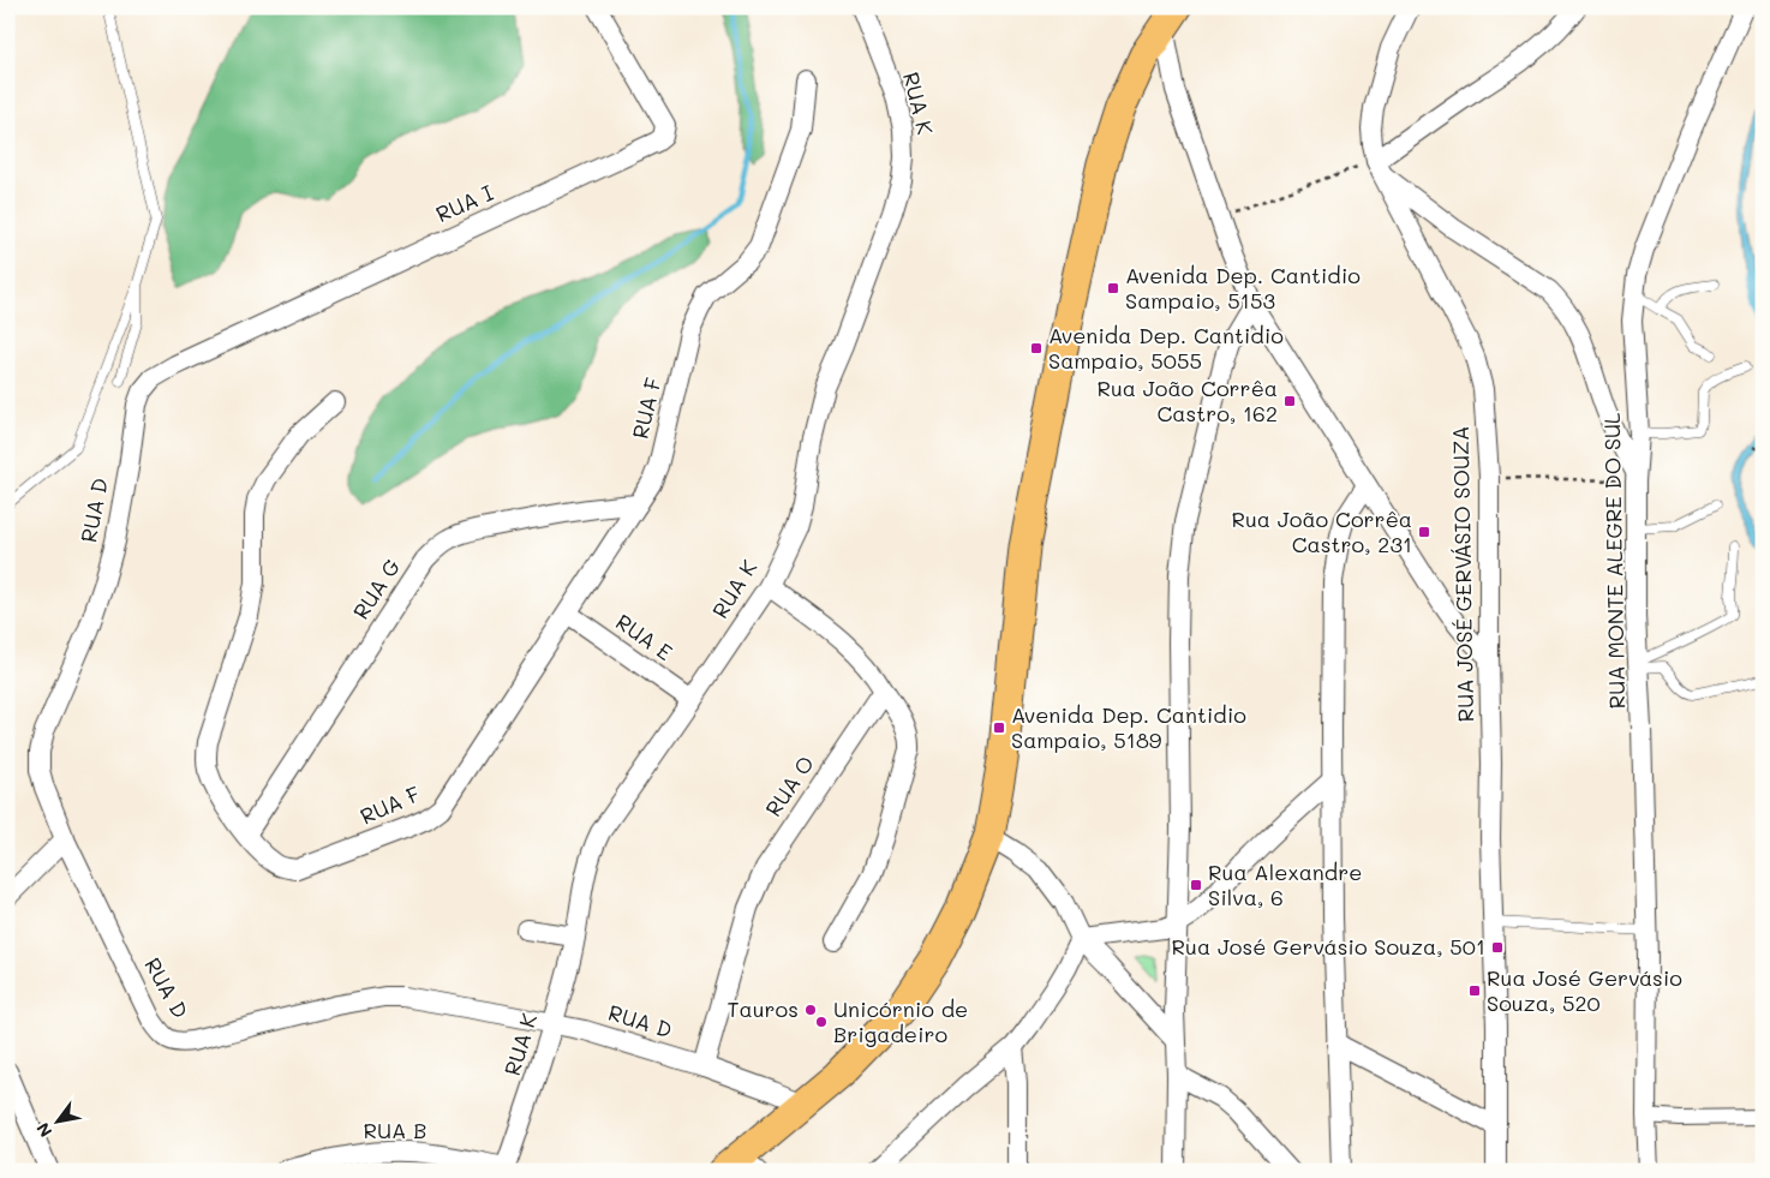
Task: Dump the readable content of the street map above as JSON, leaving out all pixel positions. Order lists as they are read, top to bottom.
{
  "streets": {
    "street": [
      "RUA K",
      "RUA I",
      "RUA F",
      "RUA D",
      "RUA MONTE ALEGRE DO SUL",
      "RUA JOSÉ GERVÁSIO SOUZA",
      "RUA G",
      "RUA E",
      "RUA O",
      "RUA B"
    ]
  },
  "crossings": [
    ["RUA K", "RUA D"],
    ["RUA K", "RUA E"],
    ["RUA K", "RUA B"],
    ["RUA I", "RUA D"],
    ["RUA F", "RUA G"],
    ["RUA F", "RUA E"],
    ["RUA D", "RUA O"]
  ],
  "places": {
    "transit": [
      "Avenida Dep. Cantidio Sampaio, 5153",
      "Avenida Dep. Cantidio Sampaio, 5055",
      "Rua João Corrêa Castro, 162",
      "Rua João Corrêa Castro, 231",
      "Avenida Dep. Cantidio Sampaio, 5189",
      "Rua Alexandre Silva, 6",
      "Rua José Gervásio Souza, 501",
      "Rua José Gervásio Souza, 520"
    ],
    "other": ["Tauros", "Unicórnio de Brigadeiro"]
  },
  "north": "bottom left"
}
